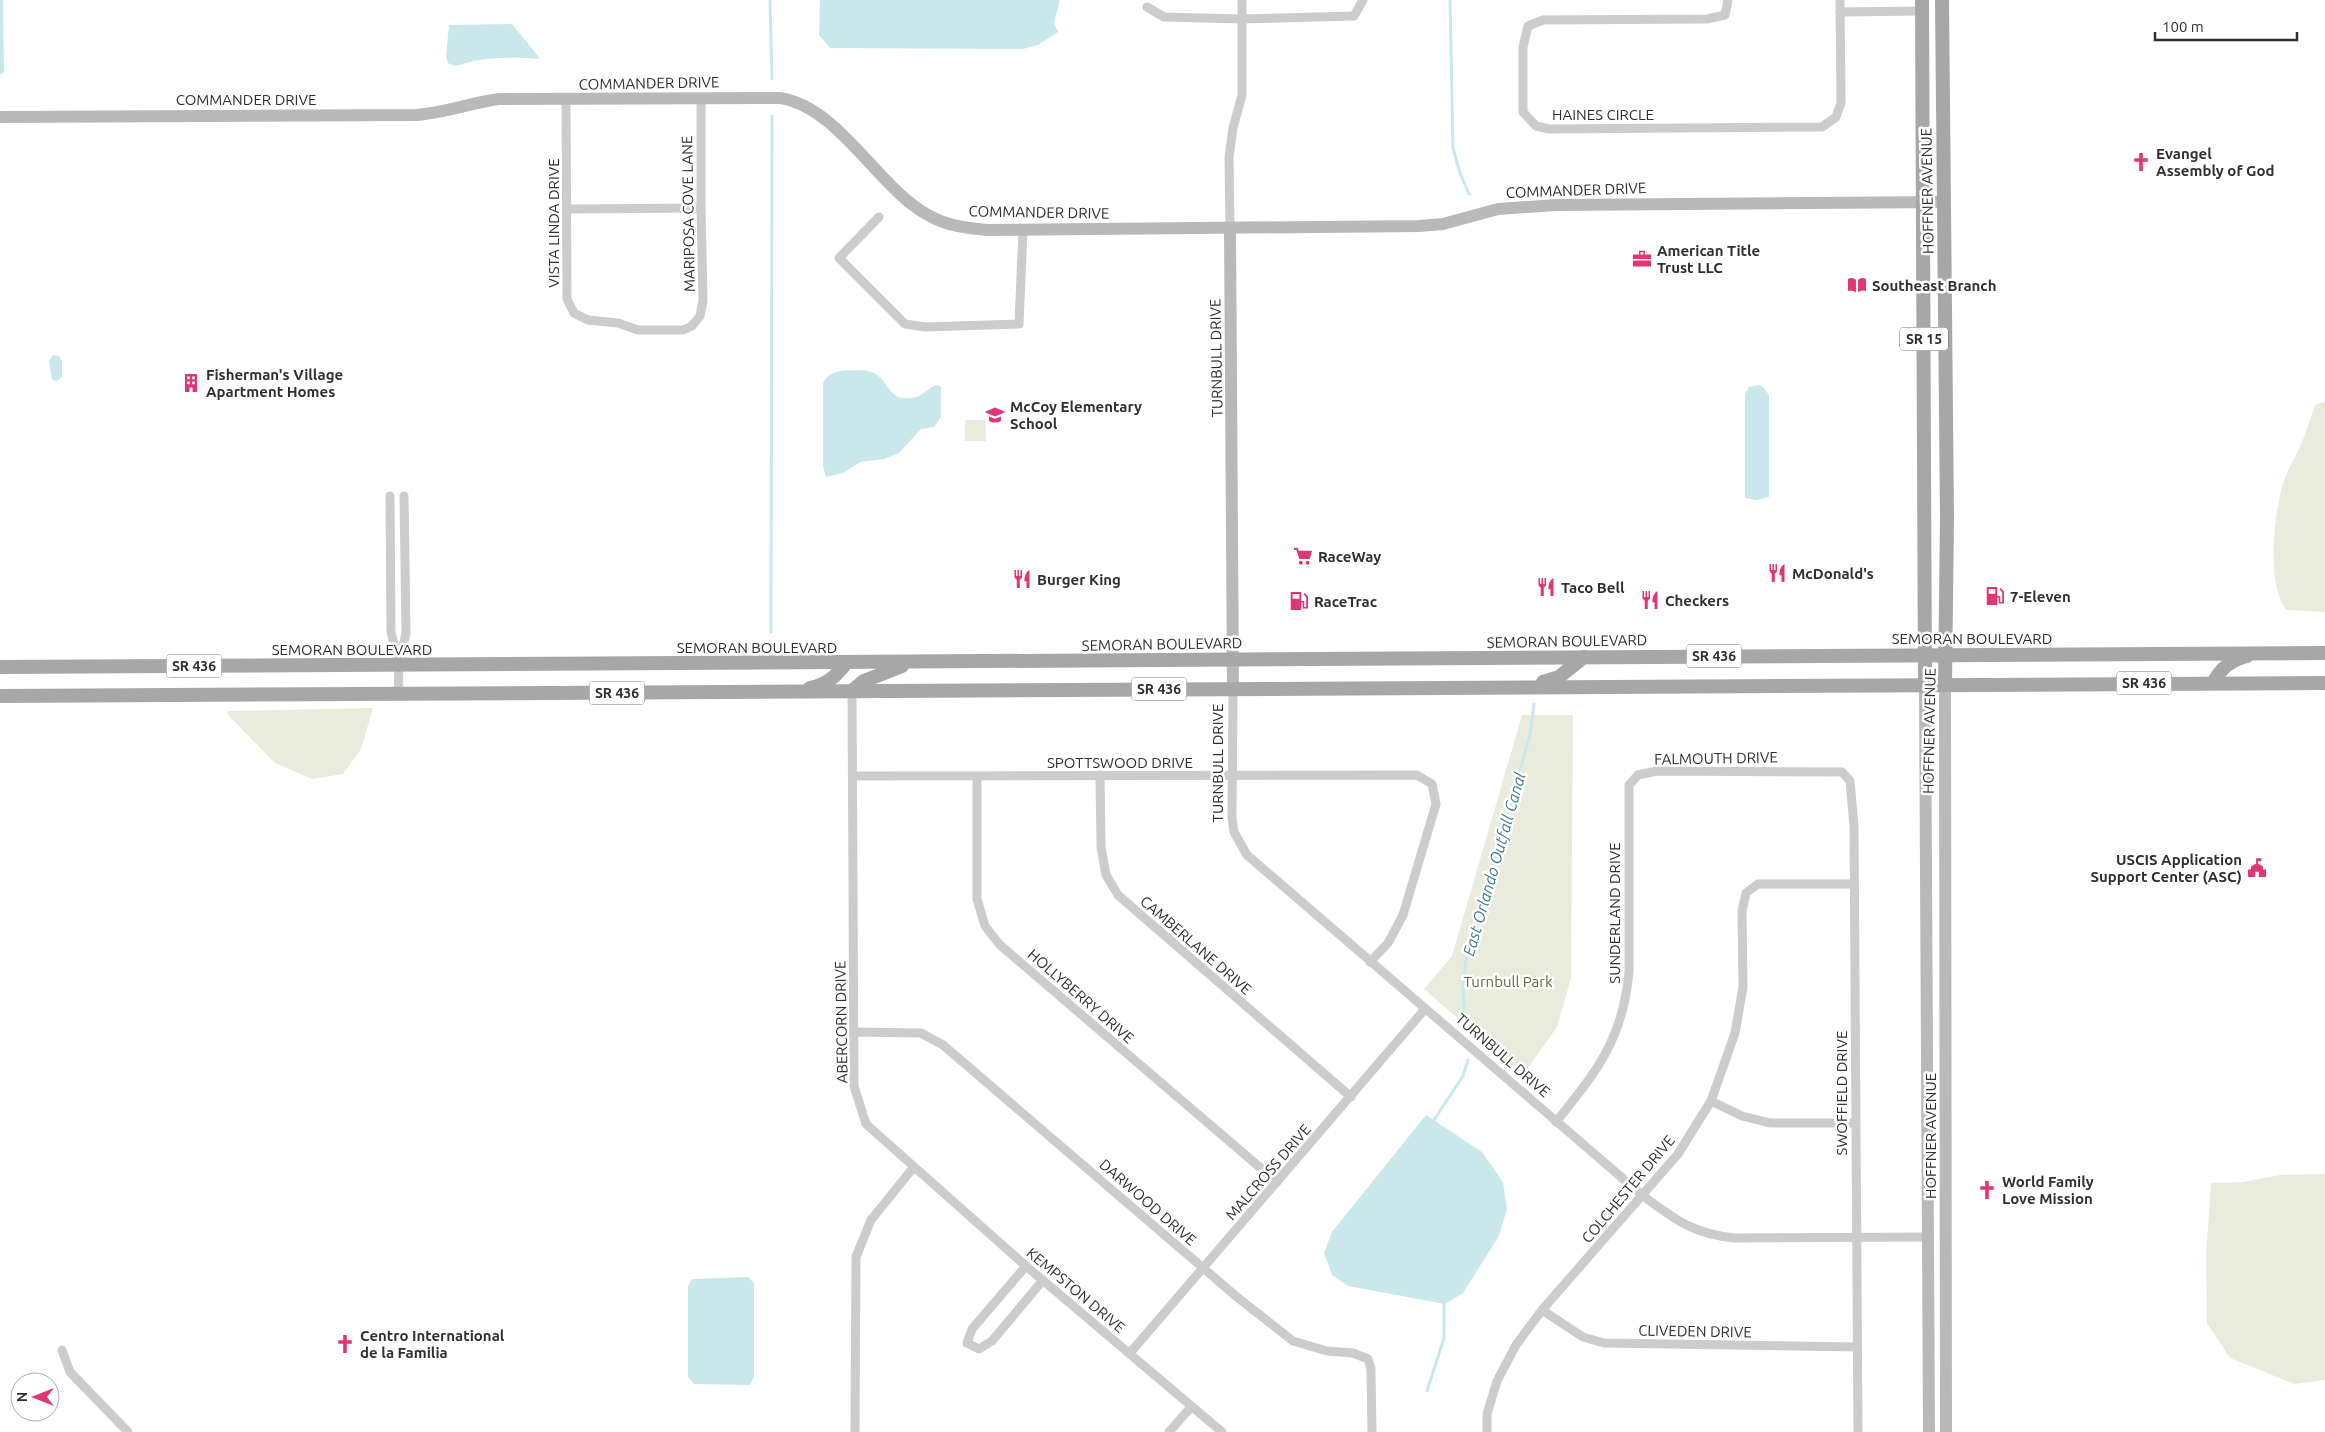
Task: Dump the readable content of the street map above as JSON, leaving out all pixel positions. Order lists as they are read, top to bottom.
{
  "streets": {
    "main road": [
      "HOFFNER AVENUE",
      "SR 15",
      "SEMORAN BOULEVARD",
      "SR 436"
    ],
    "street": [
      "COMMANDER DRIVE",
      "HAINES CIRCLE",
      "MARIPOSA COVE LANE",
      "VISTA LINDA DRIVE",
      "TURNBULL DRIVE",
      "FALMOUTH DRIVE",
      "SPOTTSWOOD DRIVE",
      "SUNDERLAND DRIVE",
      "CAMBERLANE DRIVE",
      "HOLLYBERRY DRIVE",
      "ABERCORN DRIVE",
      "SWOFFIELD DRIVE",
      "MALCROSS DRIVE",
      "COLCHESTER DRIVE",
      "DARWOOD DRIVE",
      "KEMPSTON DRIVE",
      "CLIVEDEN DRIVE"
    ]
  },
  "crossings": [
    ["COMMANDER DRIVE", "HOFFNER AVENUE"],
    ["COMMANDER DRIVE", "MARIPOSA COVE LANE"],
    ["COMMANDER DRIVE", "VISTA LINDA DRIVE"],
    ["COMMANDER DRIVE", "TURNBULL DRIVE"],
    ["HOFFNER AVENUE", "TURNBULL DRIVE"],
    ["HOFFNER AVENUE", "SEMORAN BOULEVARD"],
    ["HOFFNER AVENUE", "SR 436"],
    ["MARIPOSA COVE LANE", "VISTA LINDA DRIVE"],
    ["TURNBULL DRIVE", "SEMORAN BOULEVARD"],
    ["TURNBULL DRIVE", "SR 436"],
    ["TURNBULL DRIVE", "SPOTTSWOOD DRIVE"],
    ["TURNBULL DRIVE", "SUNDERLAND DRIVE"],
    ["TURNBULL DRIVE", "SWOFFIELD DRIVE"],
    ["TURNBULL DRIVE", "MALCROSS DRIVE"],
    ["TURNBULL DRIVE", "COLCHESTER DRIVE"],
    ["SR 436", "ABERCORN DRIVE"],
    ["FALMOUTH DRIVE", "SUNDERLAND DRIVE"],
    ["FALMOUTH DRIVE", "SWOFFIELD DRIVE"],
    ["SPOTTSWOOD DRIVE", "CAMBERLANE DRIVE"],
    ["SPOTTSWOOD DRIVE", "HOLLYBERRY DRIVE"],
    ["SPOTTSWOOD DRIVE", "ABERCORN DRIVE"],
    ["CAMBERLANE DRIVE", "MALCROSS DRIVE"],
    ["HOLLYBERRY DRIVE", "MALCROSS DRIVE"],
    ["ABERCORN DRIVE", "DARWOOD DRIVE"],
    ["ABERCORN DRIVE", "KEMPSTON DRIVE"],
    ["SWOFFIELD DRIVE", "COLCHESTER DRIVE"],
    ["SWOFFIELD DRIVE", "CLIVEDEN DRIVE"],
    ["MALCROSS DRIVE", "DARWOOD DRIVE"],
    ["MALCROSS DRIVE", "KEMPSTON DRIVE"],
    ["COLCHESTER DRIVE", "CLIVEDEN DRIVE"]
  ],
  "water": ["East Orlando Outfall Canal"],
  "parks": ["Turnbull Park"],
  "places": {
    "church": ["Evangel Assembly of God", "World Family Love Mission", "Centro International de la Familia"],
    "office": ["American Title Trust LLC"],
    "library": ["Southeast Branch"],
    "building": ["Fisherman's Village Apartment Homes"],
    "school or university": ["McCoy Elementary School"],
    "supermarket": ["RaceWay"],
    "restaurant": [
      "McDonald's",
      "Burger King",
      "Taco Bell",
      "Checkers"
    ],
    "fuel station": ["7-Eleven", "RaceTrac"],
    "public building": ["USCIS Application Support Center (ASC)"]
  },
  "scale_bar": "100 m",
  "north": "left"
}
